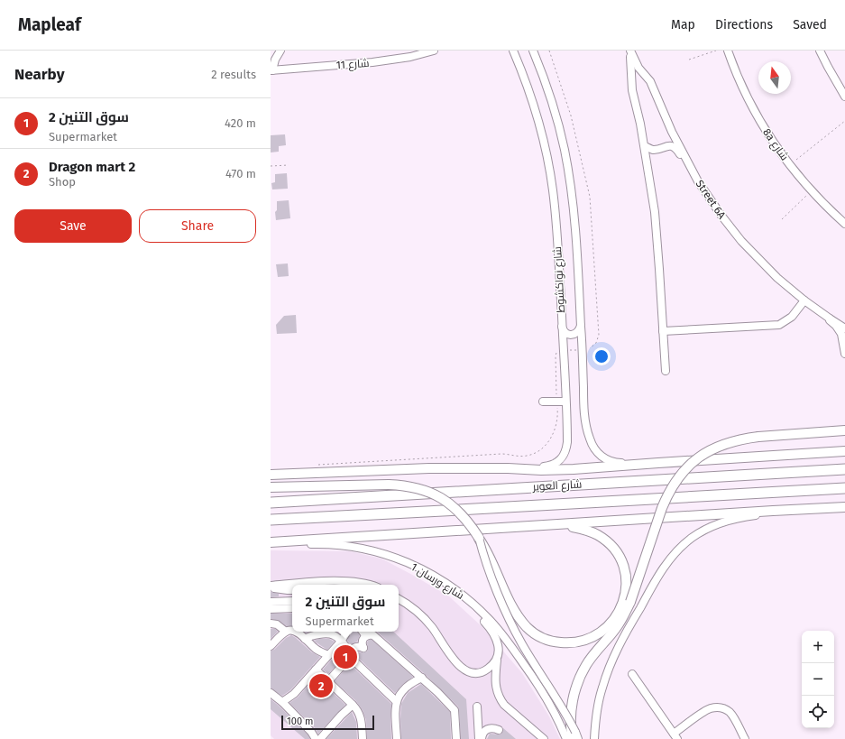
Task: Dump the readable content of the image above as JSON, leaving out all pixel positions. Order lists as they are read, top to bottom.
{
  "streets": {
    "highway": ["شارع العوير"],
    "street": [
      "شارع 11",
      "8a شارع",
      "Street 6A",
      "شارع نواكشوط",
      "شارع ورسان 1"
    ]
  },
  "scale_bar": "100 m",
  "north": "top",
  "page": {
    "header": "Mapleaf",
    "nav": ["Map", "Directions", "Saved"],
    "heading": ["Nearby", "2 results"],
    "list": [
      {
        "mark": "1",
        "name": "سوق التنين 2",
        "note": "Supermarket",
        "value": "420 m"
      },
      {
        "mark": "2",
        "name": "Dragon mart 2",
        "note": "Shop",
        "value": "470 m"
      }
    ],
    "buttons": ["Save", "Share"],
    "popup": ["سوق التنين 2", "Supermarket"],
    "map_buttons": ["+", "−"],
    "pins": ["1", "2"],
    "scale": "100 m"
  }
}
